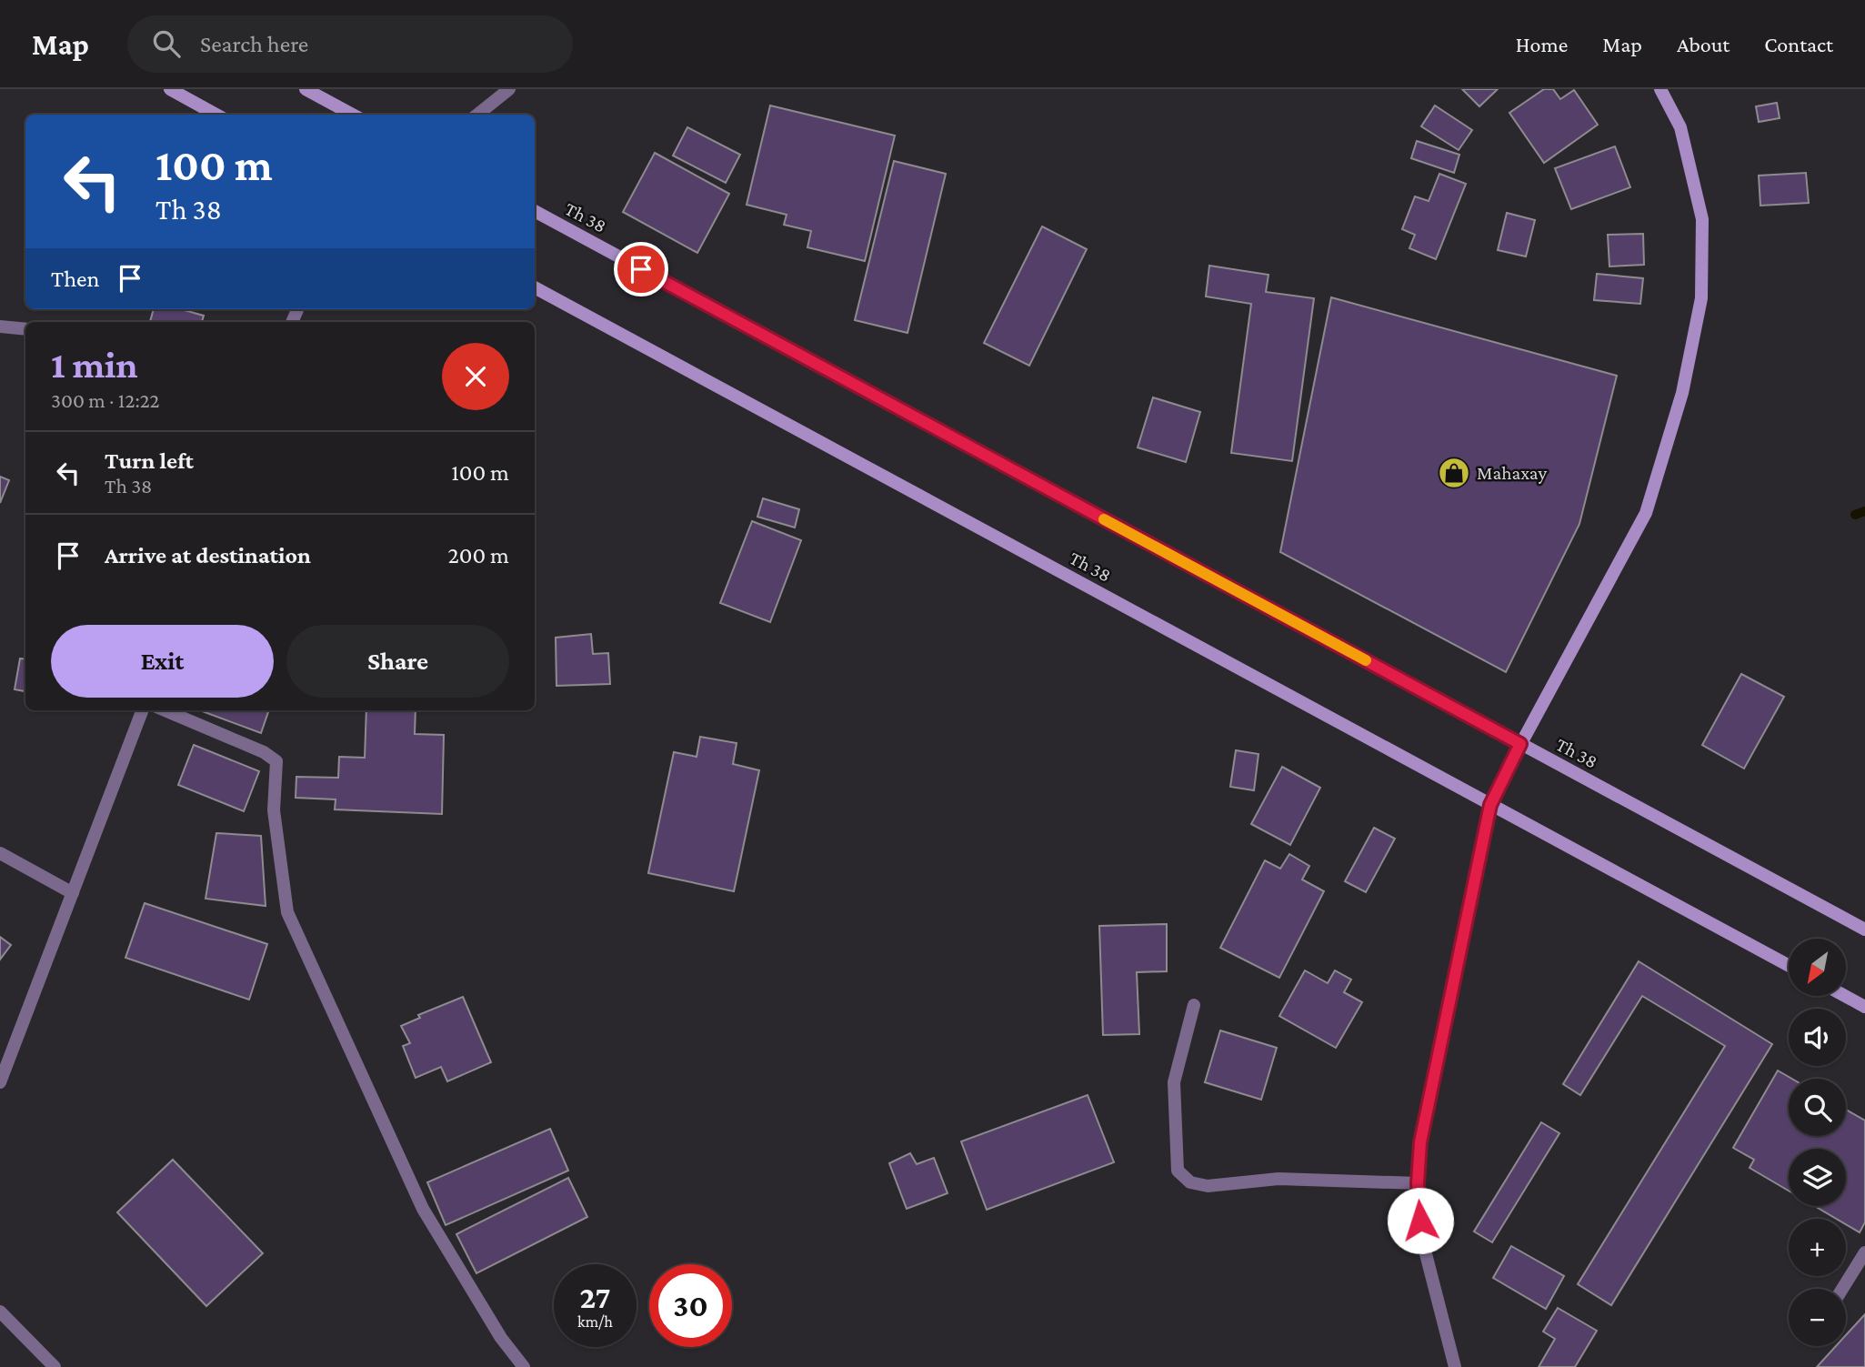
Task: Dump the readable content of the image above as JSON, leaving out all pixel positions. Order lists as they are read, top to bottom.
{
  "streets": {
    "street": ["Th 38"]
  },
  "places": {
    "shop": ["Mahaxay"]
  },
  "north": "bottom left",
  "page": {
    "header": "Map",
    "search": "Search here",
    "nav": [
      "Home",
      "Map",
      "About",
      "Contact"
    ],
    "turn": ["100 m", "Th 38"],
    "then": "Then",
    "heading": ["1 min", "300 m · 12:22"],
    "list": [
      {
        "name": "Turn left",
        "note": "Th 38",
        "value": "100 m"
      },
      {
        "name": "Arrive at destination",
        "value": "200 m"
      }
    ],
    "buttons": ["Exit", "Share"],
    "map_buttons": ["+", "−"],
    "speed": "27 km/h",
    "limit": "30"
  }
}
